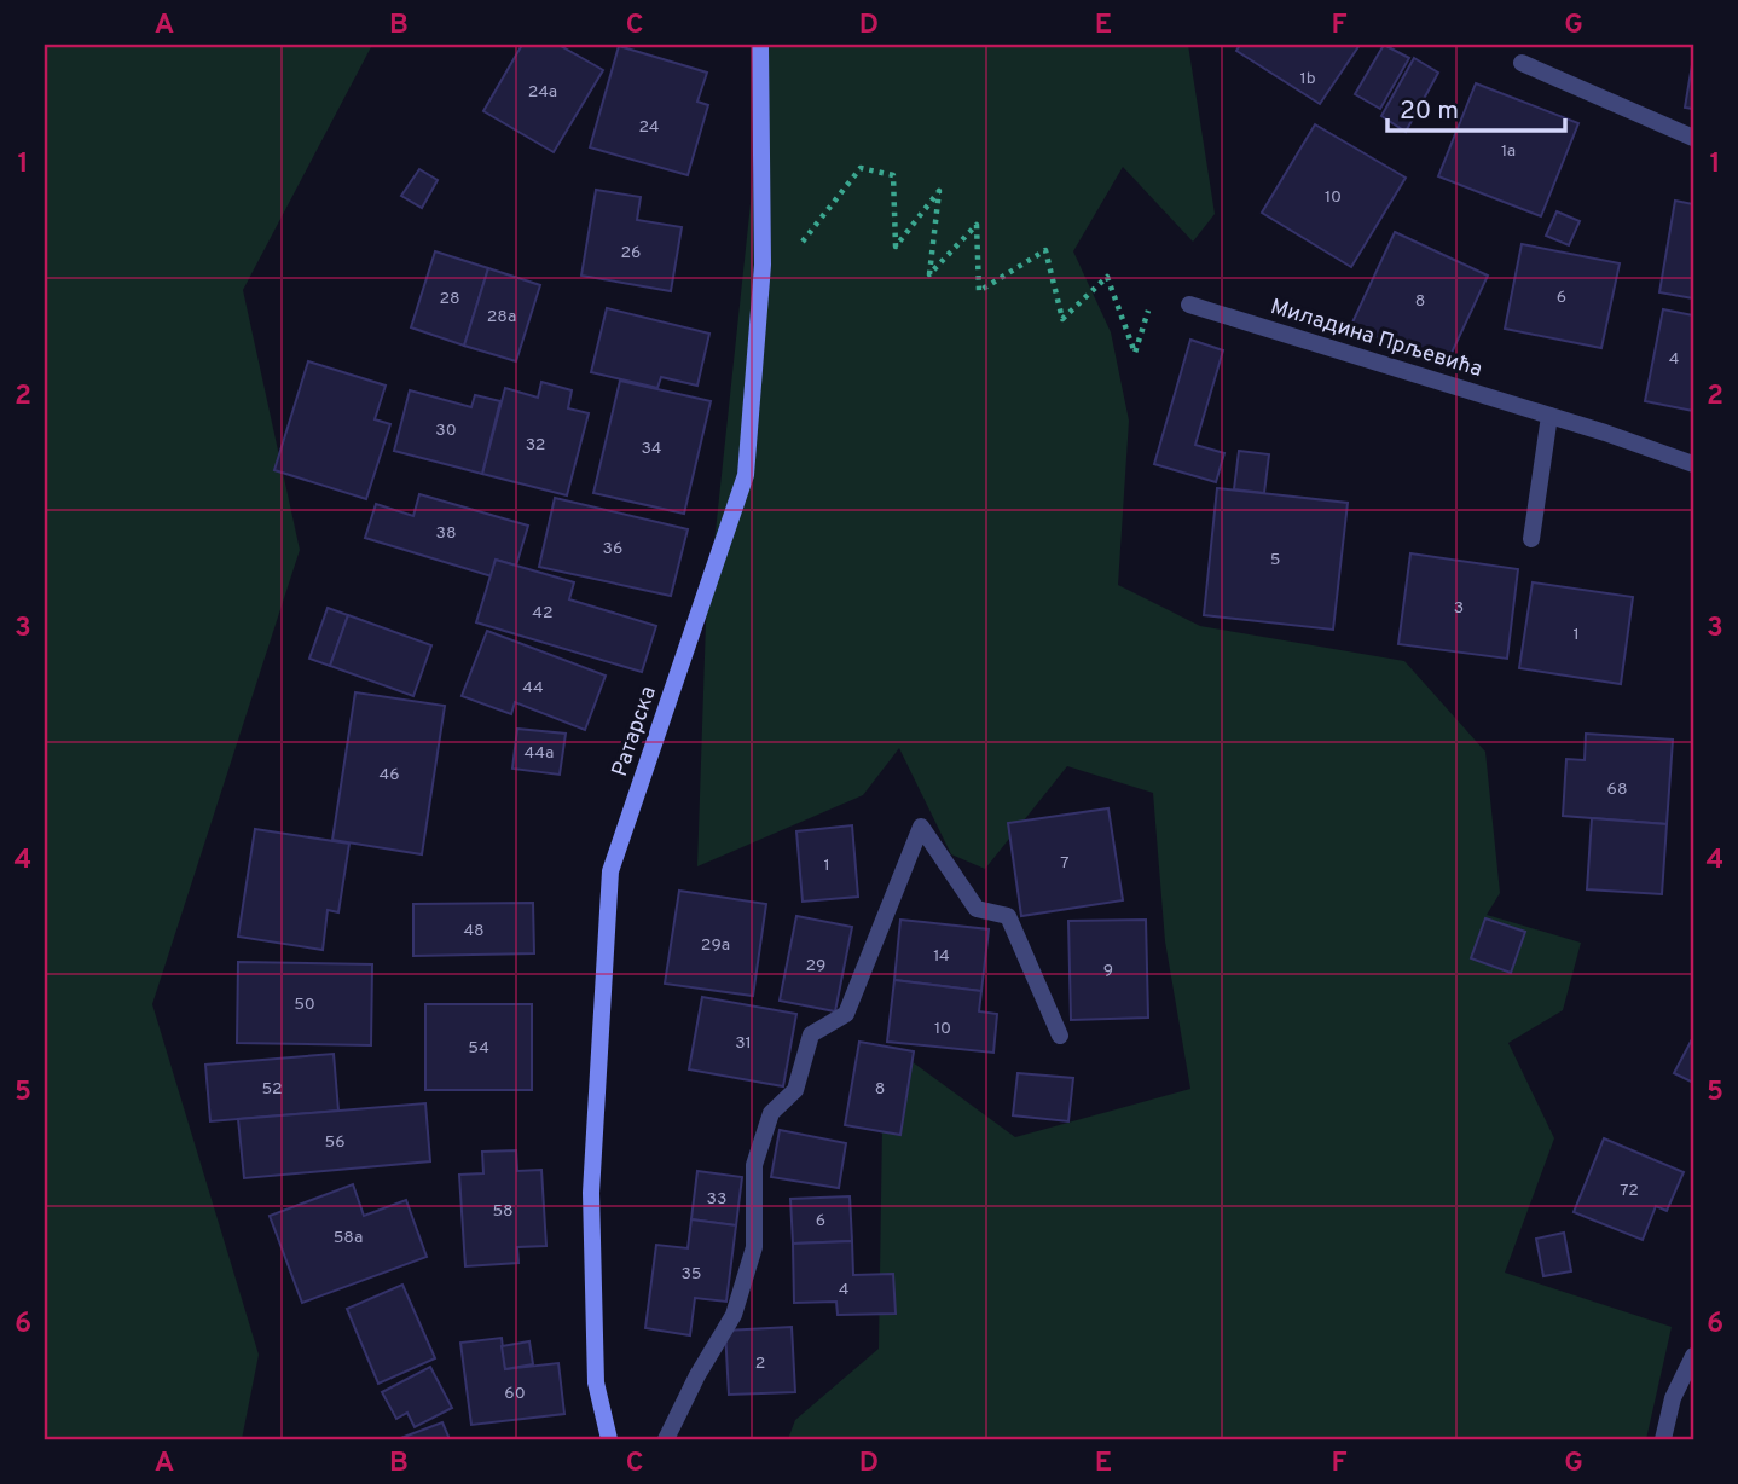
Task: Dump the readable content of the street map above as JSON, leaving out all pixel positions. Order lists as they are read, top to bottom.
{
  "streets": {
    "street": ["Миладина Прљевића", "Ратарска"]
  },
  "house_numbers": [
    "1b",
    "24a",
    "24",
    "1a",
    "10",
    "26",
    "6",
    "28",
    "8",
    "28a",
    "4",
    "30",
    "32",
    "34",
    "38",
    "36",
    "5",
    "3",
    "42",
    "1",
    "44",
    "44a",
    "46",
    "68",
    "7",
    "1",
    "48",
    "29a",
    "14",
    "29",
    "9",
    "50",
    "10",
    "31",
    "54",
    "52",
    "8",
    "56",
    "72",
    "33",
    "58",
    "6",
    "58a",
    "35",
    "4",
    "2",
    "60"
  ],
  "scale_bar": "20 m",
  "grid": {
    "columns": [
      "A",
      "B",
      "C",
      "D",
      "E",
      "F",
      "G"
    ],
    "rows": [
      "1",
      "2",
      "3",
      "4",
      "5",
      "6"
    ]
  }
}
